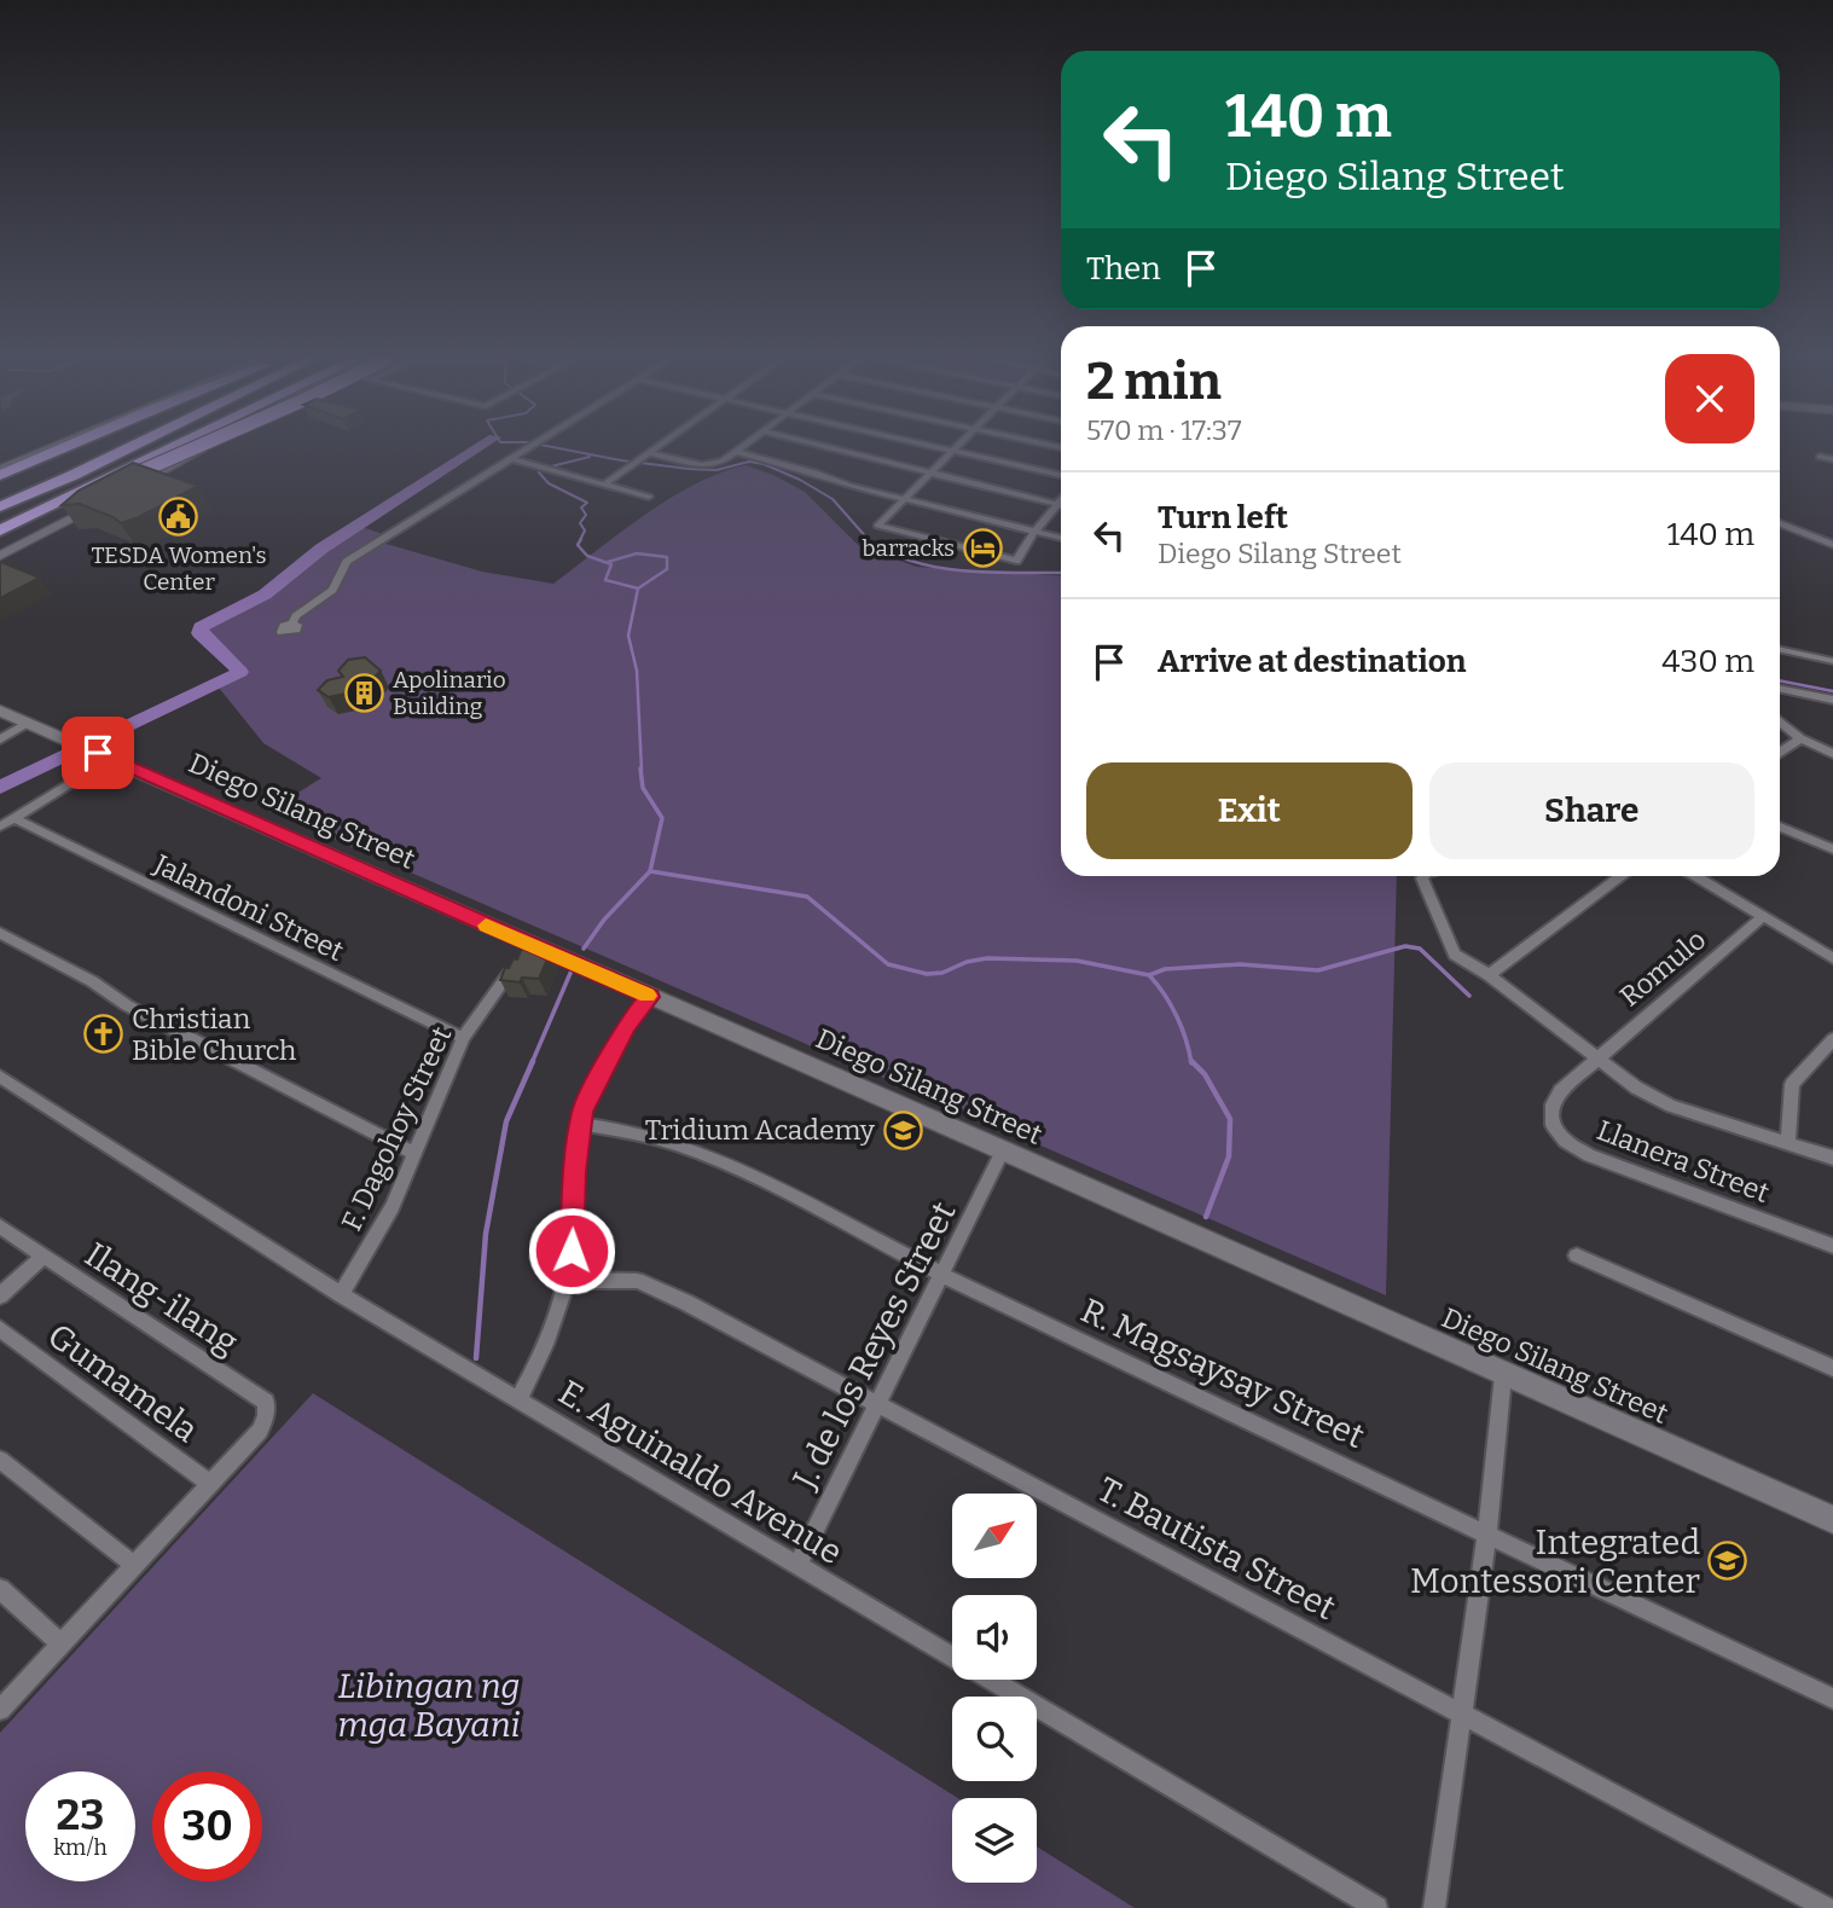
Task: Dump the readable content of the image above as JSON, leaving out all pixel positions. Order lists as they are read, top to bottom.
{
  "streets": {
    "street": [
      "Diego Silang Street",
      "Jalandoni Street",
      "Romulo",
      "F. Dagohoy Street",
      "Llanera Street",
      "Ilang-ilang",
      "J. de los Reyes Street",
      "R. Magsaysay Street",
      "Gumamela",
      "E. Aguinaldo Avenue",
      "T. Bautista Street"
    ]
  },
  "crossings": [
    ["Diego Silang Street", "F. Dagohoy Street"],
    ["Diego Silang Street", "J. de los Reyes Street"],
    ["Jalandoni Street", "F. Dagohoy Street"],
    ["Romulo", "Llanera Street"],
    ["F. Dagohoy Street", "E. Aguinaldo Avenue"],
    ["Ilang-ilang", "Gumamela"],
    ["J. de los Reyes Street", "R. Magsaysay Street"],
    ["J. de los Reyes Street", "E. Aguinaldo Avenue"],
    ["J. de los Reyes Street", "T. Bautista Street"]
  ],
  "parks": ["Libingan ng mga Bayani"],
  "places": {
    "public building": ["TESDA Women's Center"],
    "hotel": ["barracks"],
    "building": ["Apolinario Building"],
    "church": ["Christian Bible Church"],
    "school or university": ["Tridium Academy", "Integrated Montessori Center"]
  },
  "north": "top right",
  "page": {
    "turn": ["140 m", "Diego Silang Street"],
    "then": "Then",
    "heading": ["2 min", "570 m · 17:37"],
    "list": [
      {
        "name": "Turn left",
        "note": "Diego Silang Street",
        "value": "140 m"
      },
      {
        "name": "Arrive at destination",
        "value": "430 m"
      }
    ],
    "buttons": ["Exit", "Share"],
    "speed": "23 km/h",
    "limit": "30"
  }
}
